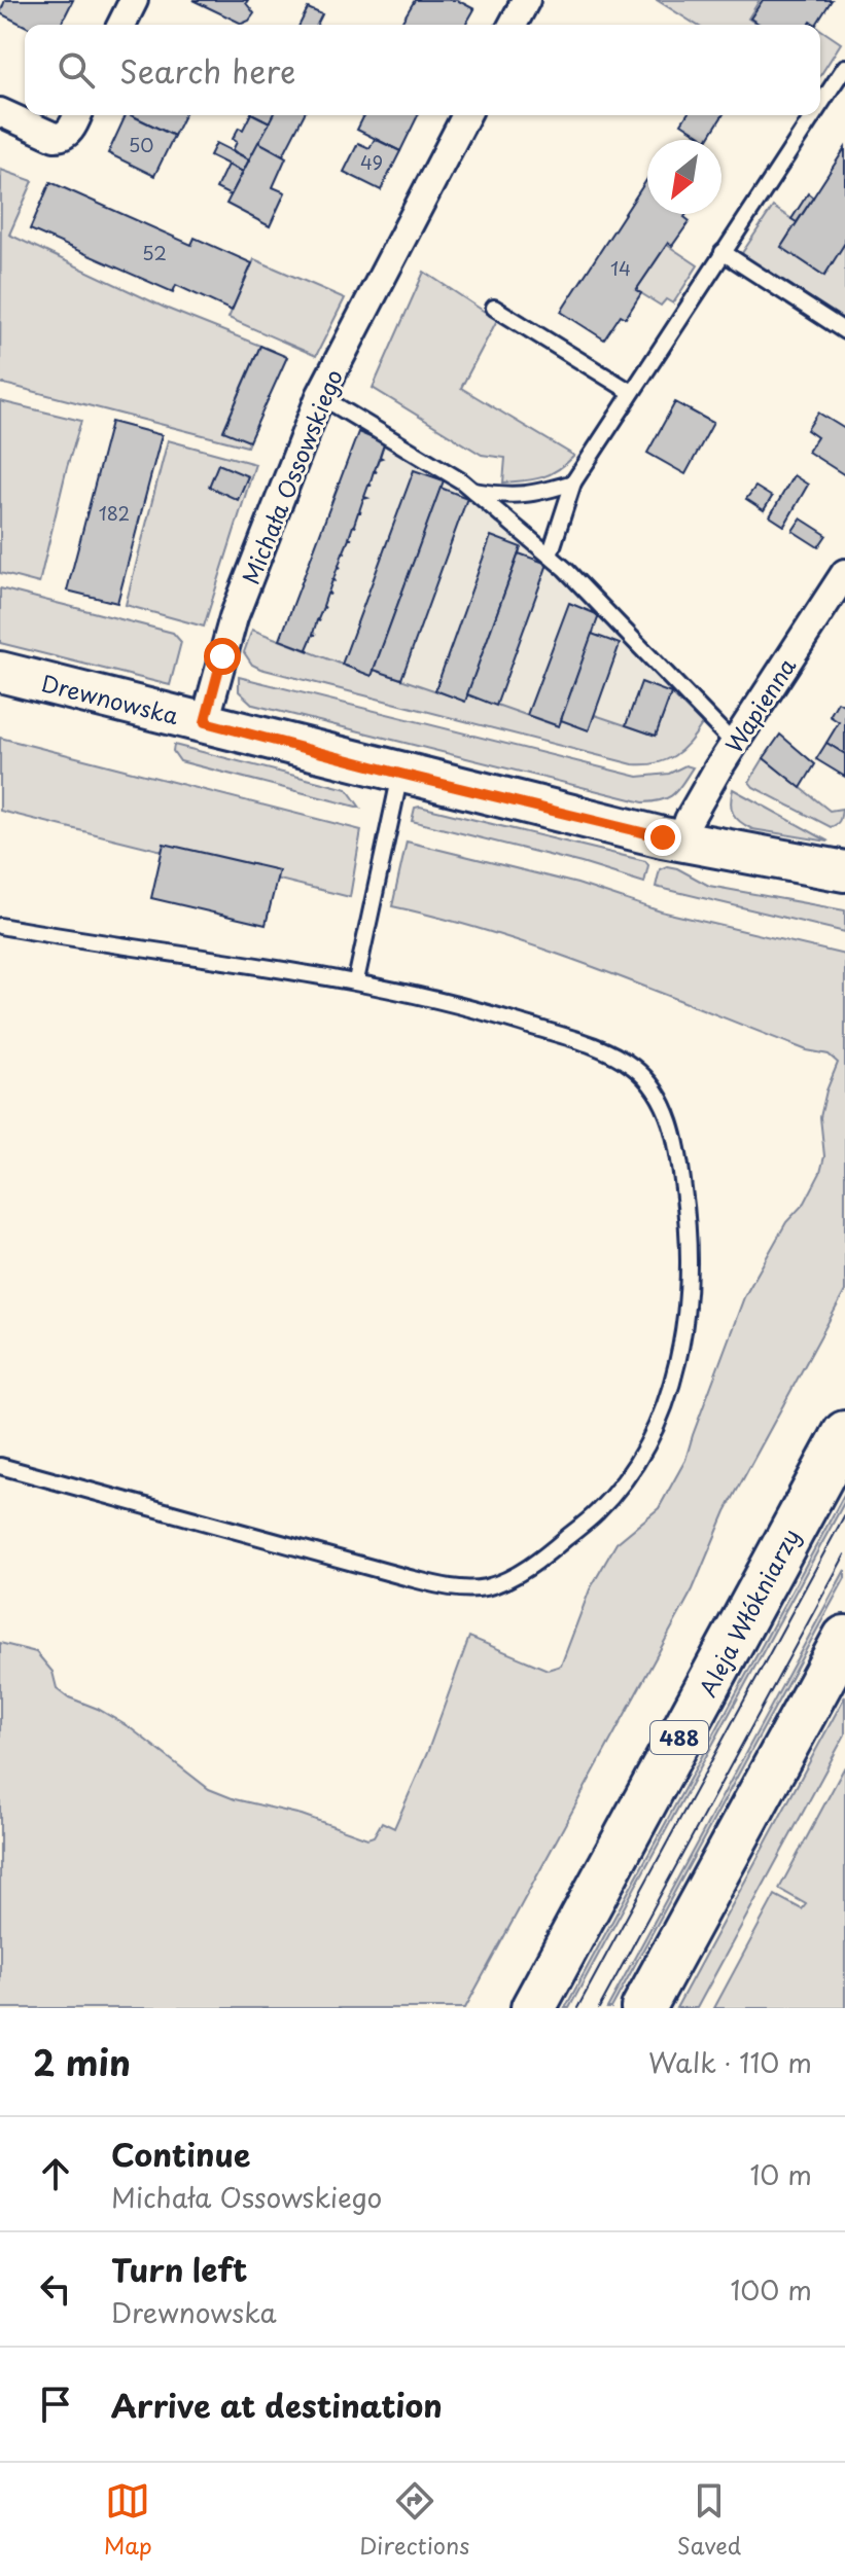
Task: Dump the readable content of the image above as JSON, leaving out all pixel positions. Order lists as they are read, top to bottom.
{
  "streets": {
    "main road": ["Drewnowska", "Aleja Włókniarzy", "488"],
    "street": ["Michała Ossowskiego", "Wapienna"]
  },
  "crossings": [
    ["Michała Ossowskiego", "Drewnowska"],
    ["Drewnowska", "Wapienna"]
  ],
  "house_numbers": [
    "50",
    "49",
    "52",
    "14",
    "182"
  ],
  "north": "bottom left",
  "page": {
    "search": "Search here",
    "heading": ["2 min", "Walk · 110 m"],
    "list": [
      ["Continue", "Michała Ossowskiego", "10 m"],
      ["Turn left", "Drewnowska", "100 m"],
      "Arrive at destination"
    ],
    "nav": ["Map", "Directions", "Saved"]
  }
}
